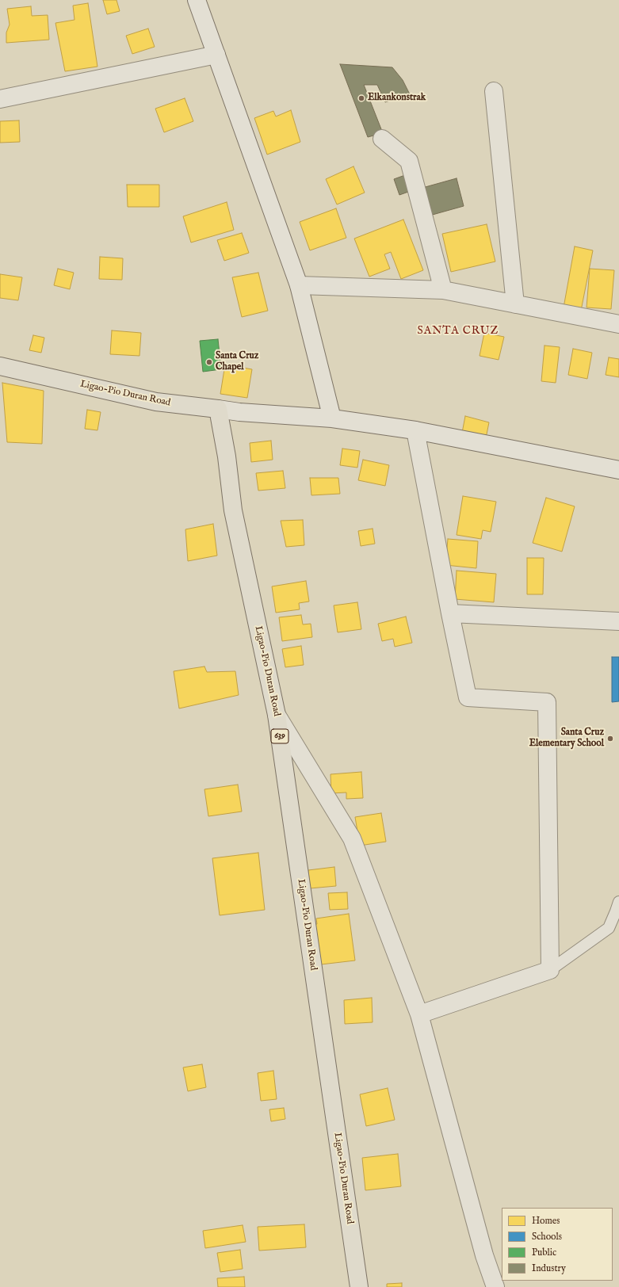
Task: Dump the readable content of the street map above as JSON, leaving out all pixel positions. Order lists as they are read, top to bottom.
{
  "streets": {
    "main road": ["Ligao-Pio Duran Road", "639"]
  },
  "districts": ["SANTA CRUZ"],
  "places": ["Elkankonstrak", "Santa Cruz Chapel", "Santa Cruz Elementary School"],
  "legend": [
    "Homes",
    "Schools",
    "Public",
    "Industry"
  ]
}
